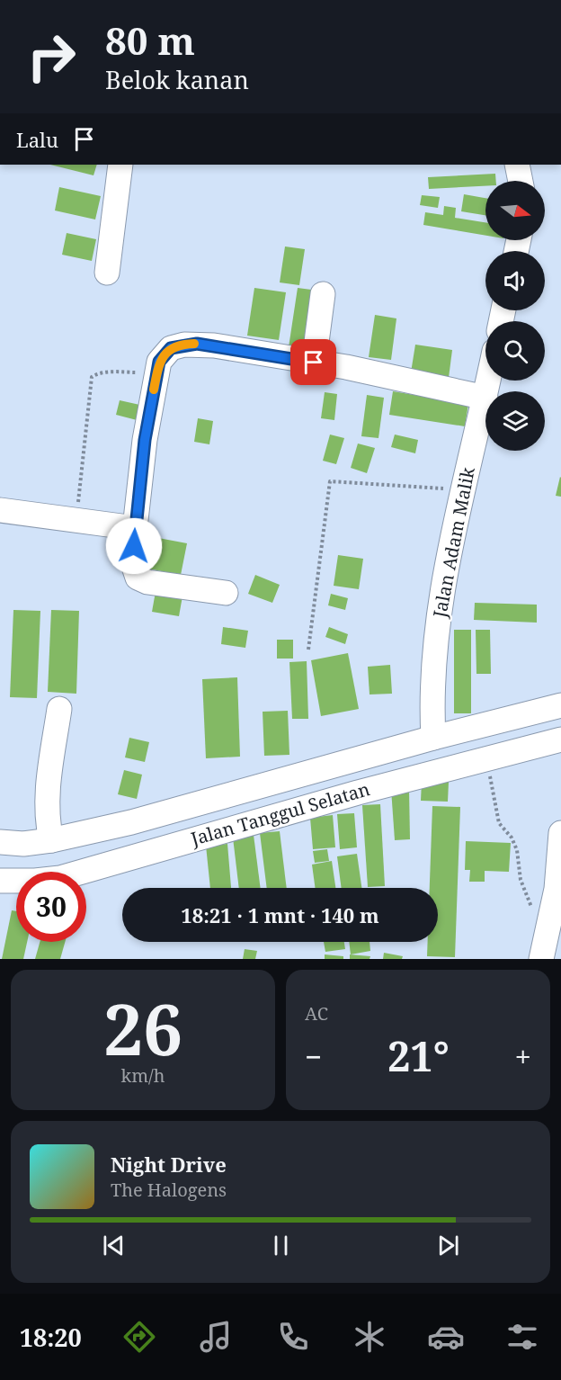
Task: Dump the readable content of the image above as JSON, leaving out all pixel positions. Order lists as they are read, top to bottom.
{
  "streets": {
    "street": ["Jalan Adam Malik", "Jalan Tanggul Selatan"]
  },
  "crossings": [
    ["Jalan Adam Malik", "Jalan Tanggul Selatan"]
  ],
  "north": "right",
  "page": {
    "turn": ["80 m", "Belok kanan"],
    "then": "Lalu",
    "limit": "30",
    "trip": "18:21 · 1 mnt · 140 m",
    "tile": [
      ["26", "km/h"],
      "AC"
    ],
    "heat": ["−", "21°", "+"],
    "song": ["Night Drive", "The Halogens"],
    "tabs": "18:20"
  }
}
